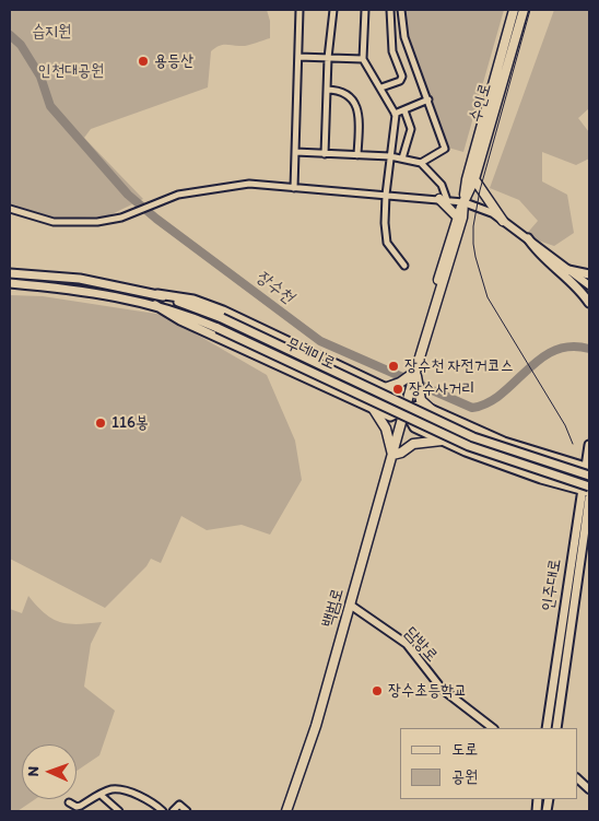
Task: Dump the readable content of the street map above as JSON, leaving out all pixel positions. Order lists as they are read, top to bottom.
{
  "streets": {
    "main road": [
      "수인로",
      "무네미로",
      "인주대로",
      "백범로"
    ],
    "street": ["담방로"]
  },
  "crossings": [
    ["수인로", "백범로"],
    ["무네미로", "인주대로"],
    ["백범로", "담방로"]
  ],
  "water": ["장수천"],
  "parks": ["습지원", "인천대공원"],
  "places": [
    "용등산",
    "장수천 자전거코스",
    "장수사거리",
    "116봉",
    "장수초등학교"
  ],
  "legend": ["도로", "공원"],
  "north": "left"
}
